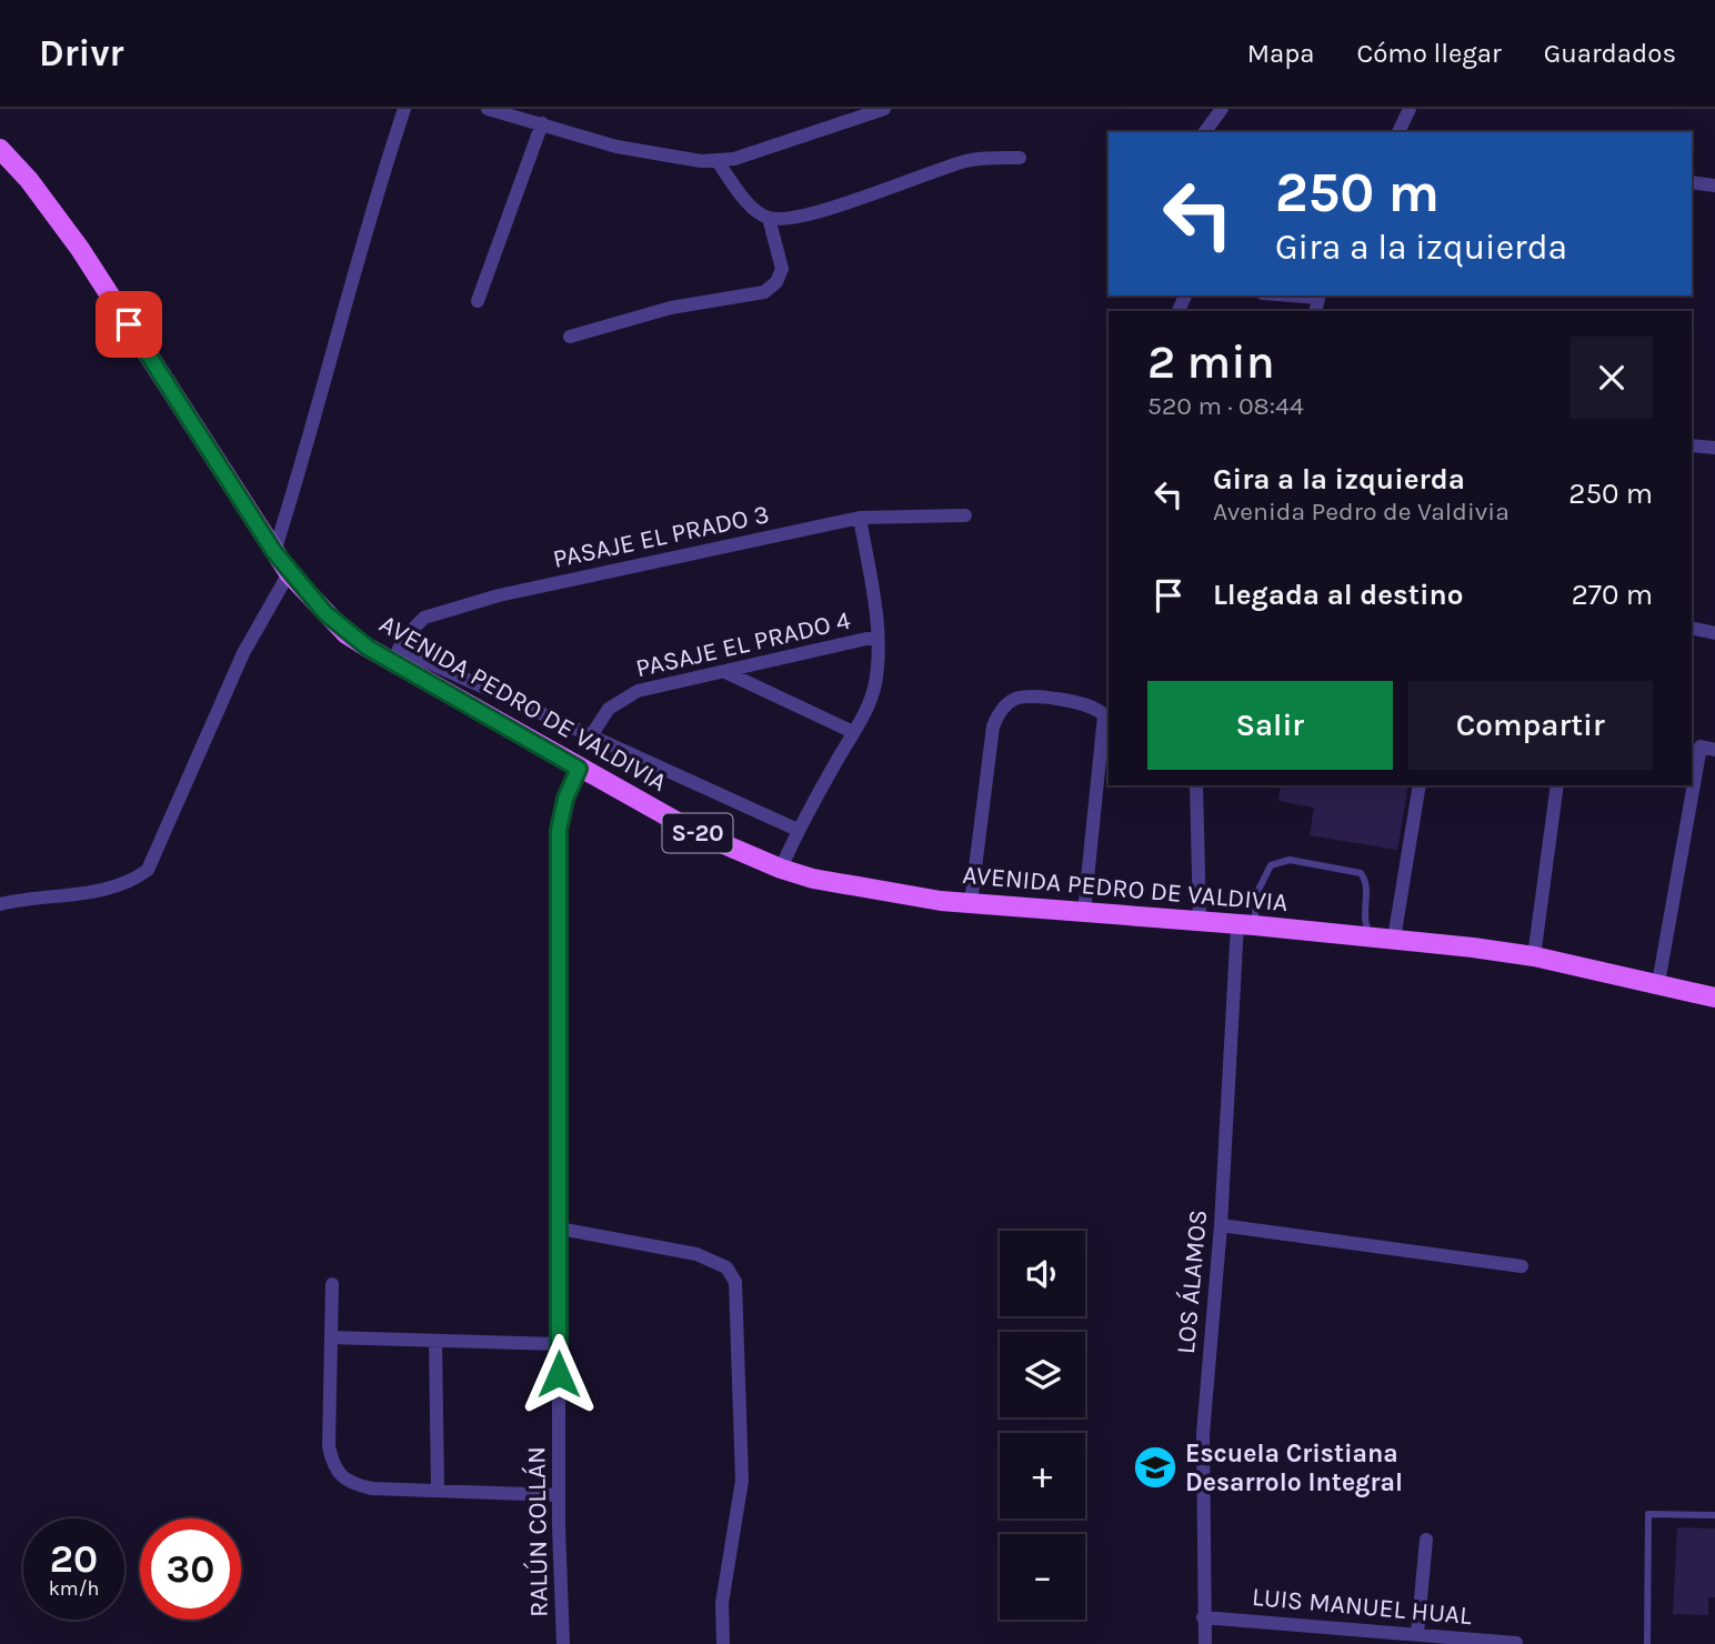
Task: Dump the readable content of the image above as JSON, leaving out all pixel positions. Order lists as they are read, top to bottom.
{
  "streets": {
    "main road": ["AVENIDA PEDRO DE VALDIVIA", "S-20"],
    "street": [
      "PASAJE EL PRADO 3",
      "PASAJE EL PRADO 4",
      "LOS ÁLAMOS",
      "RALÚN COLLÁN",
      "LUIS MANUEL HUAL"
    ]
  },
  "crossings": [
    ["PASAJE EL PRADO 3", "AVENIDA PEDRO DE VALDIVIA"],
    ["AVENIDA PEDRO DE VALDIVIA", "LOS ÁLAMOS"],
    ["AVENIDA PEDRO DE VALDIVIA", "RALÚN COLLÁN"],
    ["LOS ÁLAMOS", "LUIS MANUEL HUAL"]
  ],
  "places": {
    "school or university": ["Escuela Cristiana Desarrolo Integral"]
  },
  "page": {
    "header": "Drivr",
    "nav": ["Mapa", "Cómo llegar", "Guardados"],
    "turn": ["250 m", "Gira a la izquierda"],
    "heading": ["2 min", "520 m · 08:44"],
    "list": [
      {
        "name": "Gira a la izquierda",
        "note": "Avenida Pedro de Valdivia",
        "value": "250 m"
      },
      {
        "name": "Llegada al destino",
        "value": "270 m"
      }
    ],
    "buttons": ["Salir", "Compartir"],
    "map_buttons": ["+", "−"],
    "speed": "20 km/h",
    "limit": "30"
  }
}
